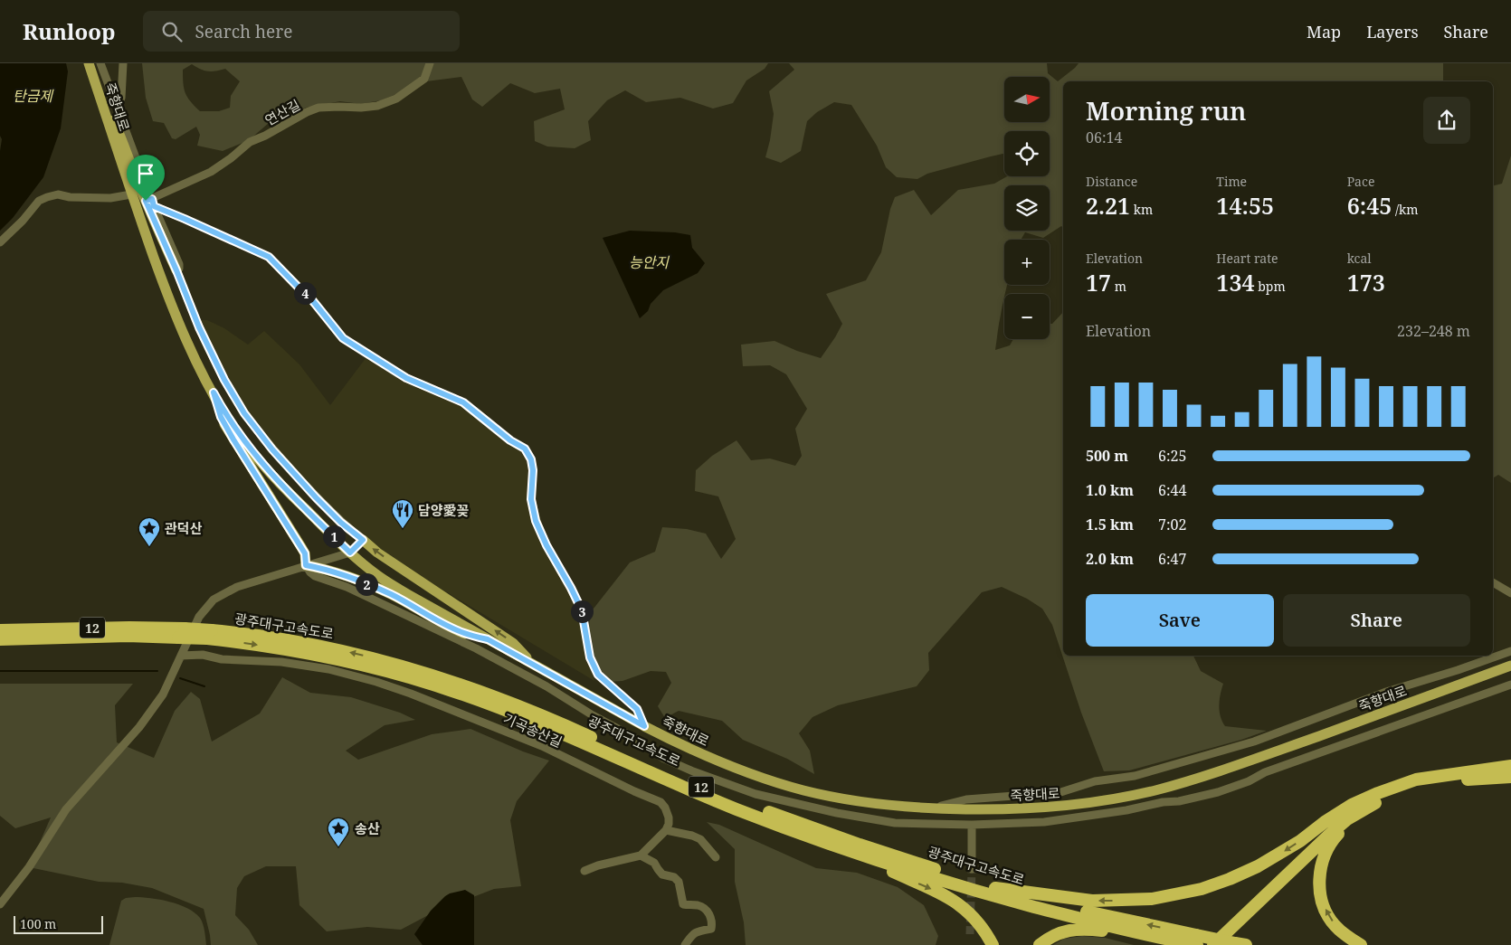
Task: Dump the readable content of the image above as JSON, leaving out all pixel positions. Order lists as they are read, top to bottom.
{
  "streets": {
    "highway": ["광주대구고속도로", "12"],
    "main road": ["죽향대로"],
    "street": ["연산길", "기곡송산길"]
  },
  "water": ["탄금제", "능안지"],
  "places": {
    "restaurant": ["담양愛꽂"],
    "place": ["관덕산", "송산"]
  },
  "scale_bar": "100 m",
  "north": "right",
  "page": {
    "header": "Runloop",
    "search": "Search here",
    "nav": ["Map", "Layers", "Share"],
    "map_buttons": ["+", "−"],
    "heading": ["Morning run", "06:14"],
    "stats": [
      ["Distance", "2.21 km"],
      ["Time", "14:55"],
      ["Pace", "6:45 /km"],
      ["Elevation", "17 m"],
      ["Heart rate", "134 bpm"],
      ["kcal", "173"]
    ],
    "pins": [
      "4",
      "1",
      "2",
      "3"
    ],
    "chart": ["Elevation", "232–248 m"],
    "list": [
      {
        "name": "500 m",
        "note": "6:25"
      },
      {
        "name": "1.0 km",
        "note": "6:44"
      },
      {
        "name": "1.5 km",
        "note": "7:02"
      },
      {
        "name": "2.0 km",
        "note": "6:47"
      }
    ],
    "buttons": ["Save", "Share"],
    "scale": "100 m"
  }
}
